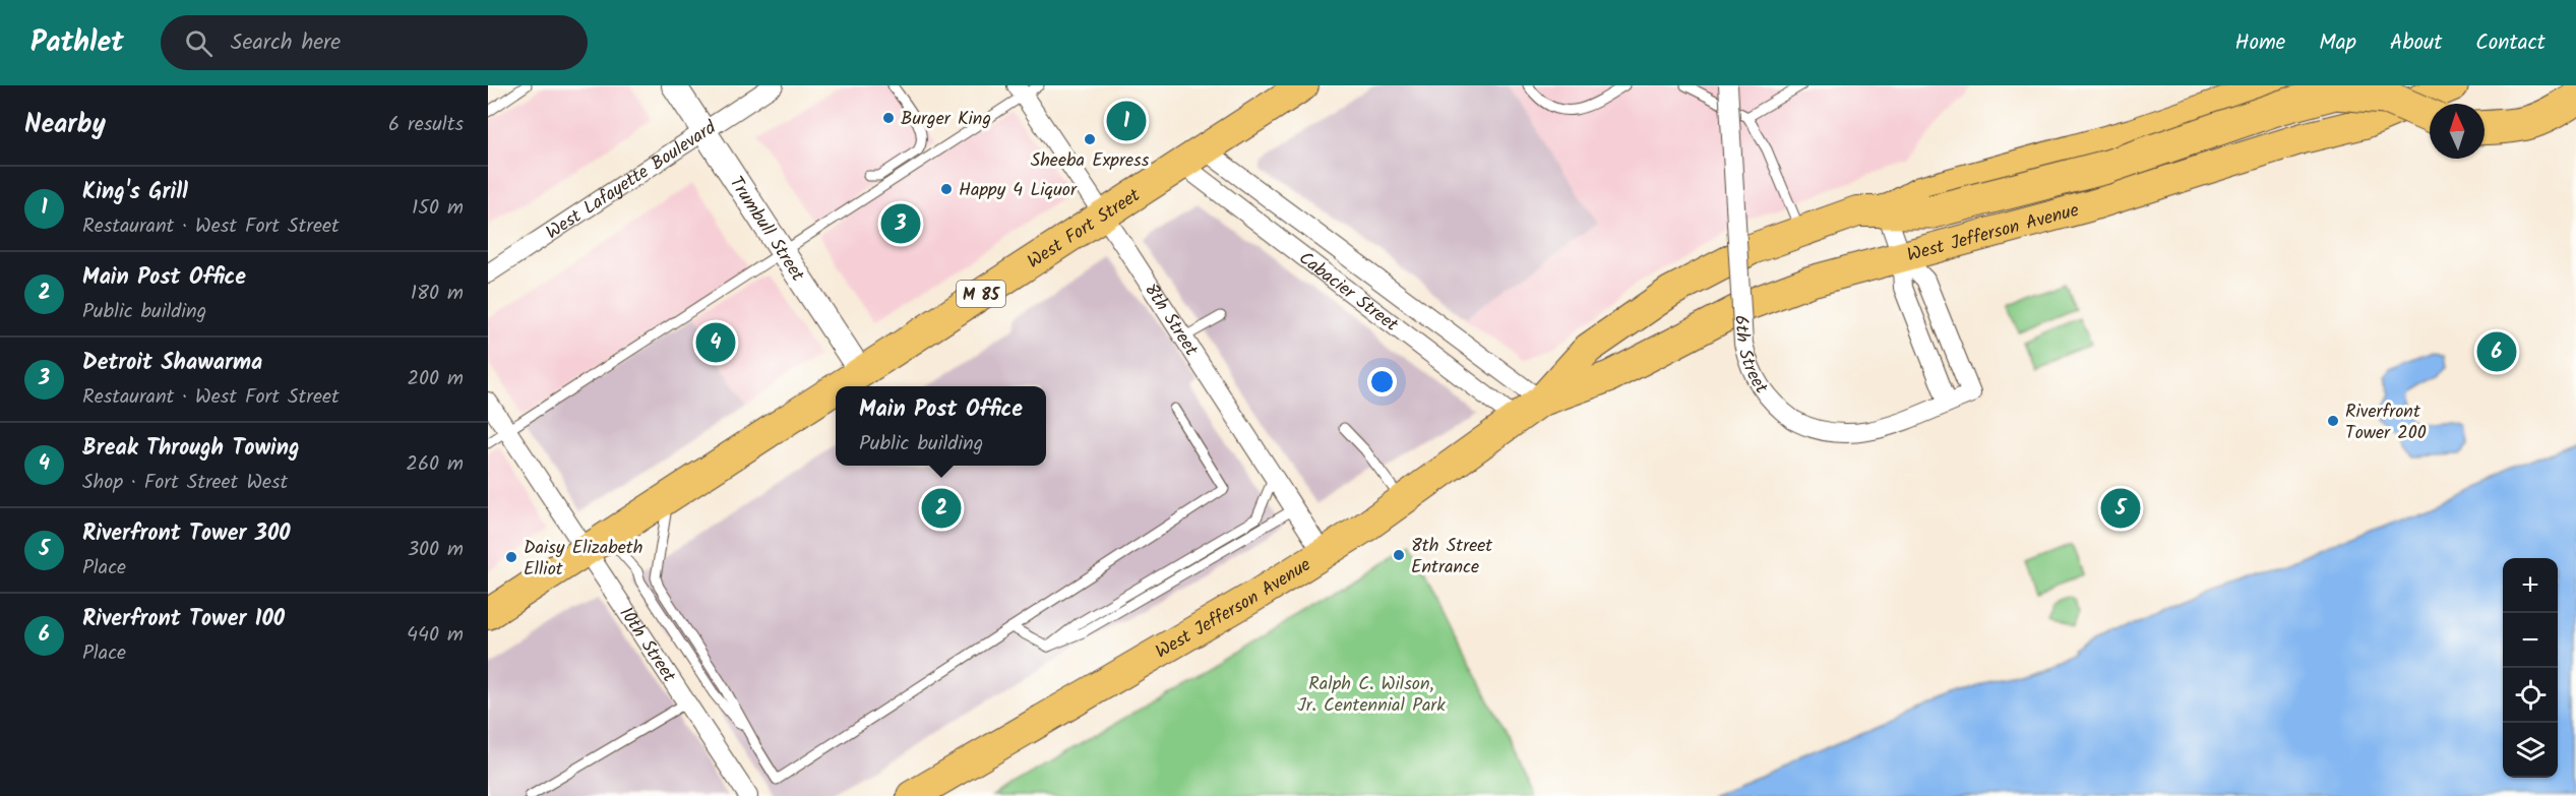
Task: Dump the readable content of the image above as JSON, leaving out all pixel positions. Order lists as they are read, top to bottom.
{
  "streets": {
    "main road": ["West Fort Street", "West Jefferson Avenue", "M 85"],
    "street": [
      "West Lafayette Boulevard",
      "Trumbull Street",
      "Cabacier Street",
      "8th Street",
      "6th Street",
      "10th Street"
    ]
  },
  "crossings": [
    ["West Lafayette Boulevard", "Trumbull Street"],
    ["West Fort Street", "Trumbull Street"],
    ["West Fort Street", "Cabacier Street"],
    ["West Fort Street", "M 85"],
    ["West Fort Street", "8th Street"],
    ["Trumbull Street", "M 85"],
    ["West Jefferson Avenue", "Cabacier Street"],
    ["West Jefferson Avenue", "8th Street"],
    ["West Jefferson Avenue", "6th Street"],
    ["Cabacier Street", "M 85"],
    ["M 85", "10th Street"]
  ],
  "parks": ["Ralph C. Wilson, Jr. Centennial Park"],
  "places": [
    "Burger King",
    "Sheeba Express",
    "Happy 4 Liquor",
    "Riverfront Tower 200",
    "8th Street Entrance",
    "Daisy Elizabeth Elliot"
  ],
  "north": "top",
  "page": {
    "header": "Pathlet",
    "search": "Search here",
    "nav": [
      "Home",
      "Map",
      "About",
      "Contact"
    ],
    "heading": ["Nearby", "6 results"],
    "pins": [
      "1",
      "3",
      "4",
      "6",
      "2",
      "5"
    ],
    "list": [
      {
        "mark": "1",
        "name": "King's Grill",
        "note": "Restaurant · West Fort Street",
        "value": "150 m"
      },
      {
        "mark": "2",
        "name": "Main Post Office",
        "note": "Public building",
        "value": "180 m"
      },
      {
        "mark": "3",
        "name": "Detroit Shawarma",
        "note": "Restaurant · West Fort Street",
        "value": "200 m"
      },
      {
        "mark": "4",
        "name": "Break Through Towing",
        "note": "Shop · Fort Street West",
        "value": "260 m"
      },
      {
        "mark": "5",
        "name": "Riverfront Tower 300",
        "note": "Place",
        "value": "300 m"
      },
      {
        "mark": "6",
        "name": "Riverfront Tower 100",
        "note": "Place",
        "value": "440 m"
      }
    ],
    "popup": ["Main Post Office", "Public building"],
    "map_buttons": ["+", "−"]
  }
}
